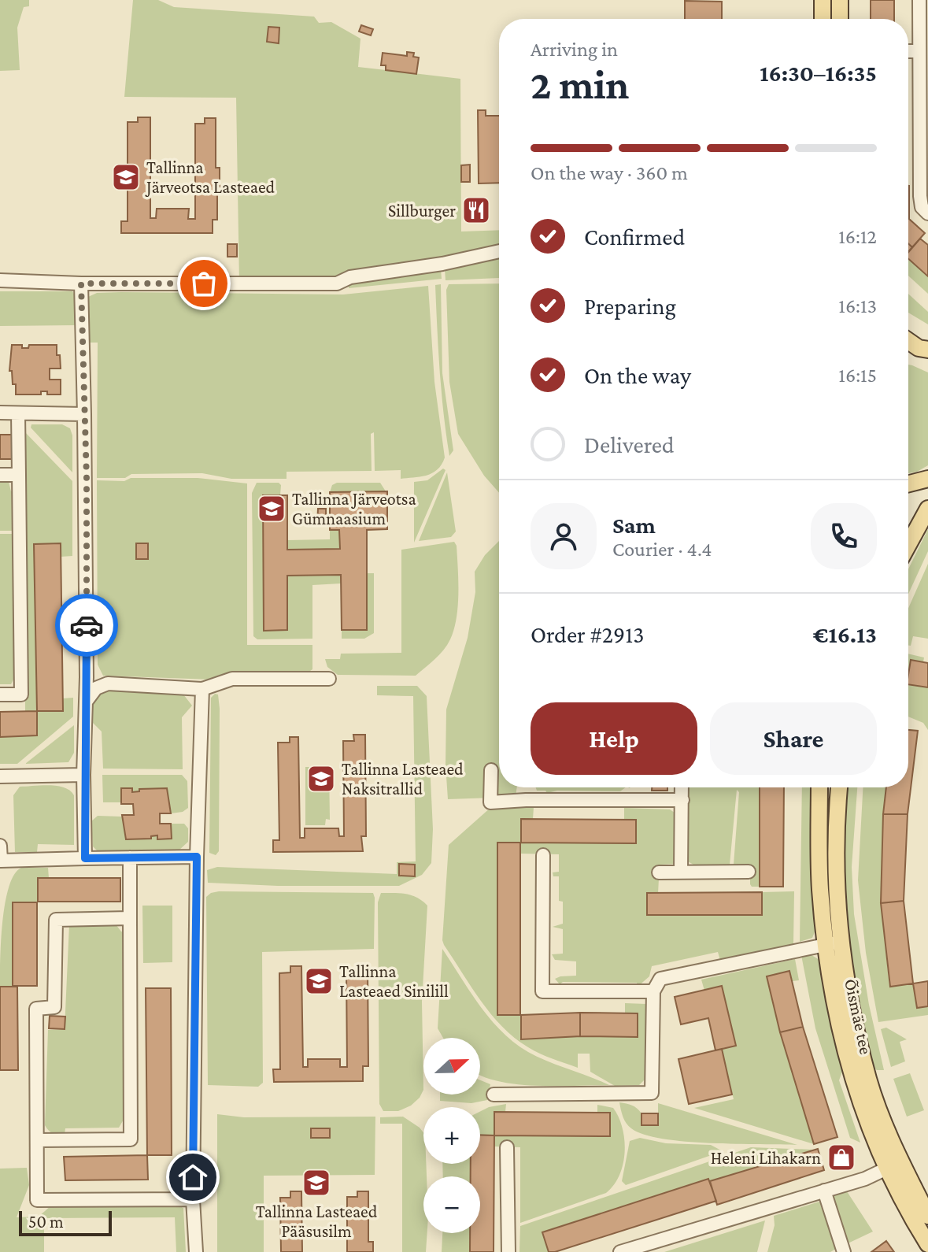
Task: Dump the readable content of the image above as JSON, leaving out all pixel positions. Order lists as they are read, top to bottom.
{
  "streets": {
    "main road": ["Õismäe tee"]
  },
  "places": {
    "school or university": [
      "Tallinna Järveotsa Lasteaed",
      "Tallinna Järveotsa Gümnaasium",
      "Tallinna Lasteaed Naksitrallid",
      "Tallinna Lasteaed Sinilill",
      "Tallinna Lasteaed Pääsusilm"
    ],
    "restaurant": ["Sillburger"],
    "shop": ["Heleni Lihakarn"]
  },
  "scale_bar": "50 m",
  "north": "right",
  "page": {
    "heading": ["2 min", "Arriving in", "16:30–16:35"],
    "panel": [
      "Sam",
      "Courier · 4.4",
      "Order #2913",
      "€16.13"
    ],
    "bar": "On the way · 360 m",
    "list": [
      ["Confirmed", "16:12"],
      ["Preparing", "16:13"],
      ["On the way", "16:15"],
      "Delivered"
    ],
    "buttons": ["Help", "Share"],
    "map_buttons": ["+", "−"],
    "scale": "50 m"
  }
}
